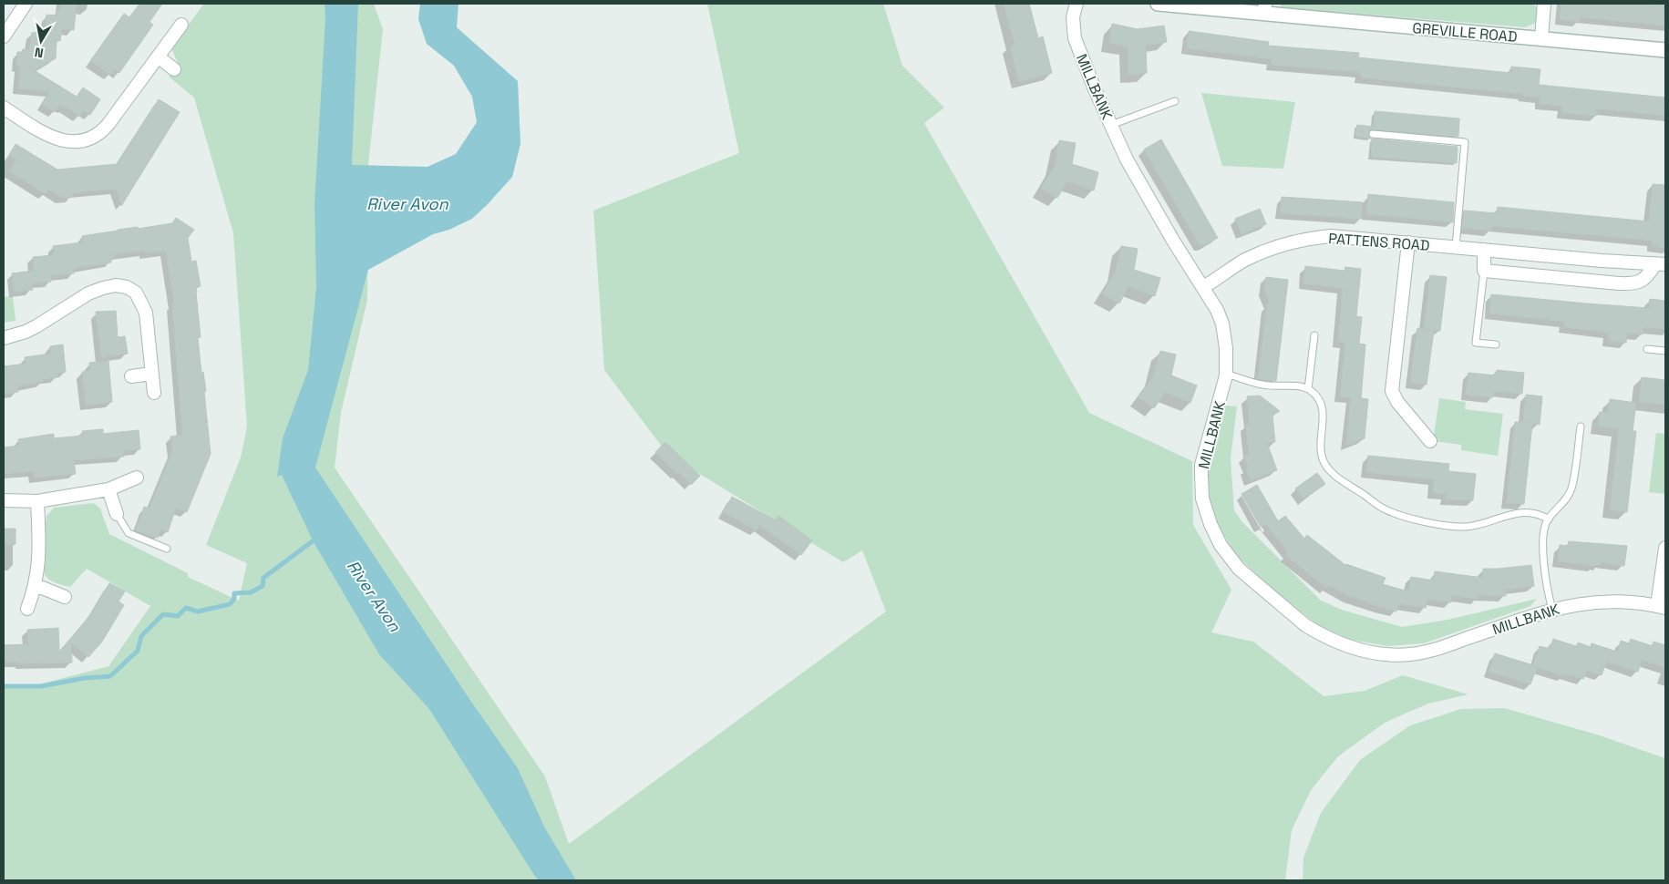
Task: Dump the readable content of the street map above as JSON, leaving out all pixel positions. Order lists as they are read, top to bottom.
{
  "streets": {
    "street": ["GREVILLE ROAD", "MILLBANK", "PATTENS ROAD"]
  },
  "crossings": [
    ["MILLBANK", "PATTENS ROAD"]
  ],
  "water": ["River Avon"],
  "north": "bottom"
}
